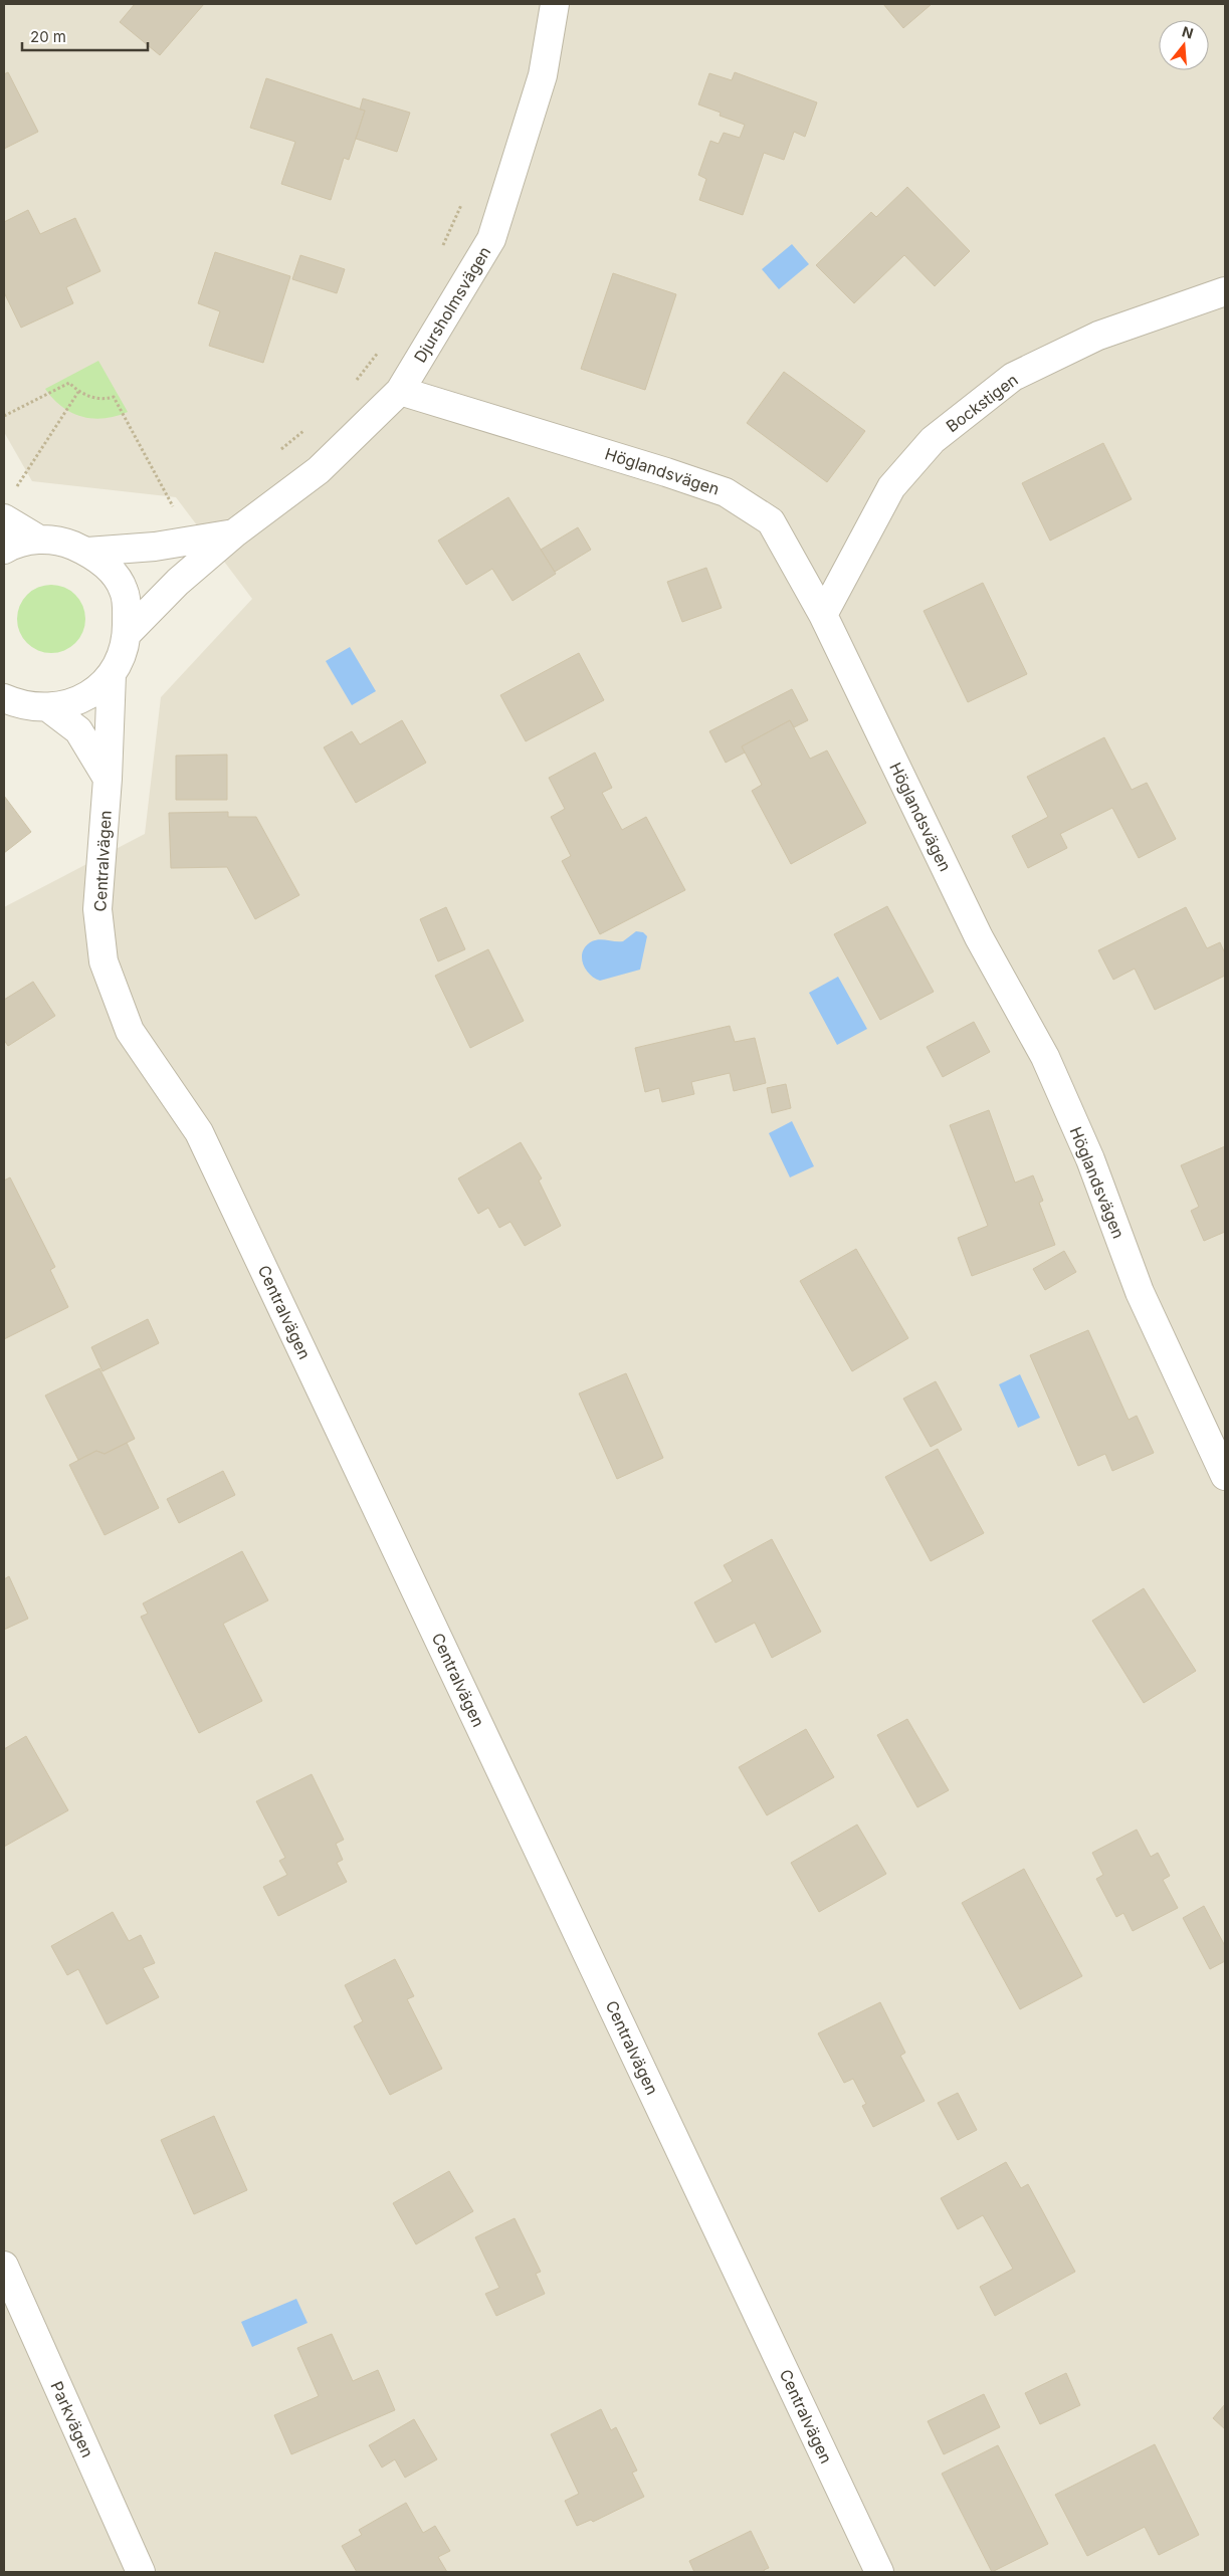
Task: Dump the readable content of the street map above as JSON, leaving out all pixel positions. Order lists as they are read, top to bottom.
{
  "streets": {
    "street": [
      "Djursholmsvägen",
      "Bockstigen",
      "Höglandsvägen",
      "Centralvägen",
      "Parkvägen"
    ]
  },
  "crossings": [
    ["Djursholmsvägen", "Höglandsvägen"],
    ["Bockstigen", "Höglandsvägen"]
  ],
  "scale_bar": "20 m",
  "north": "top"
}
